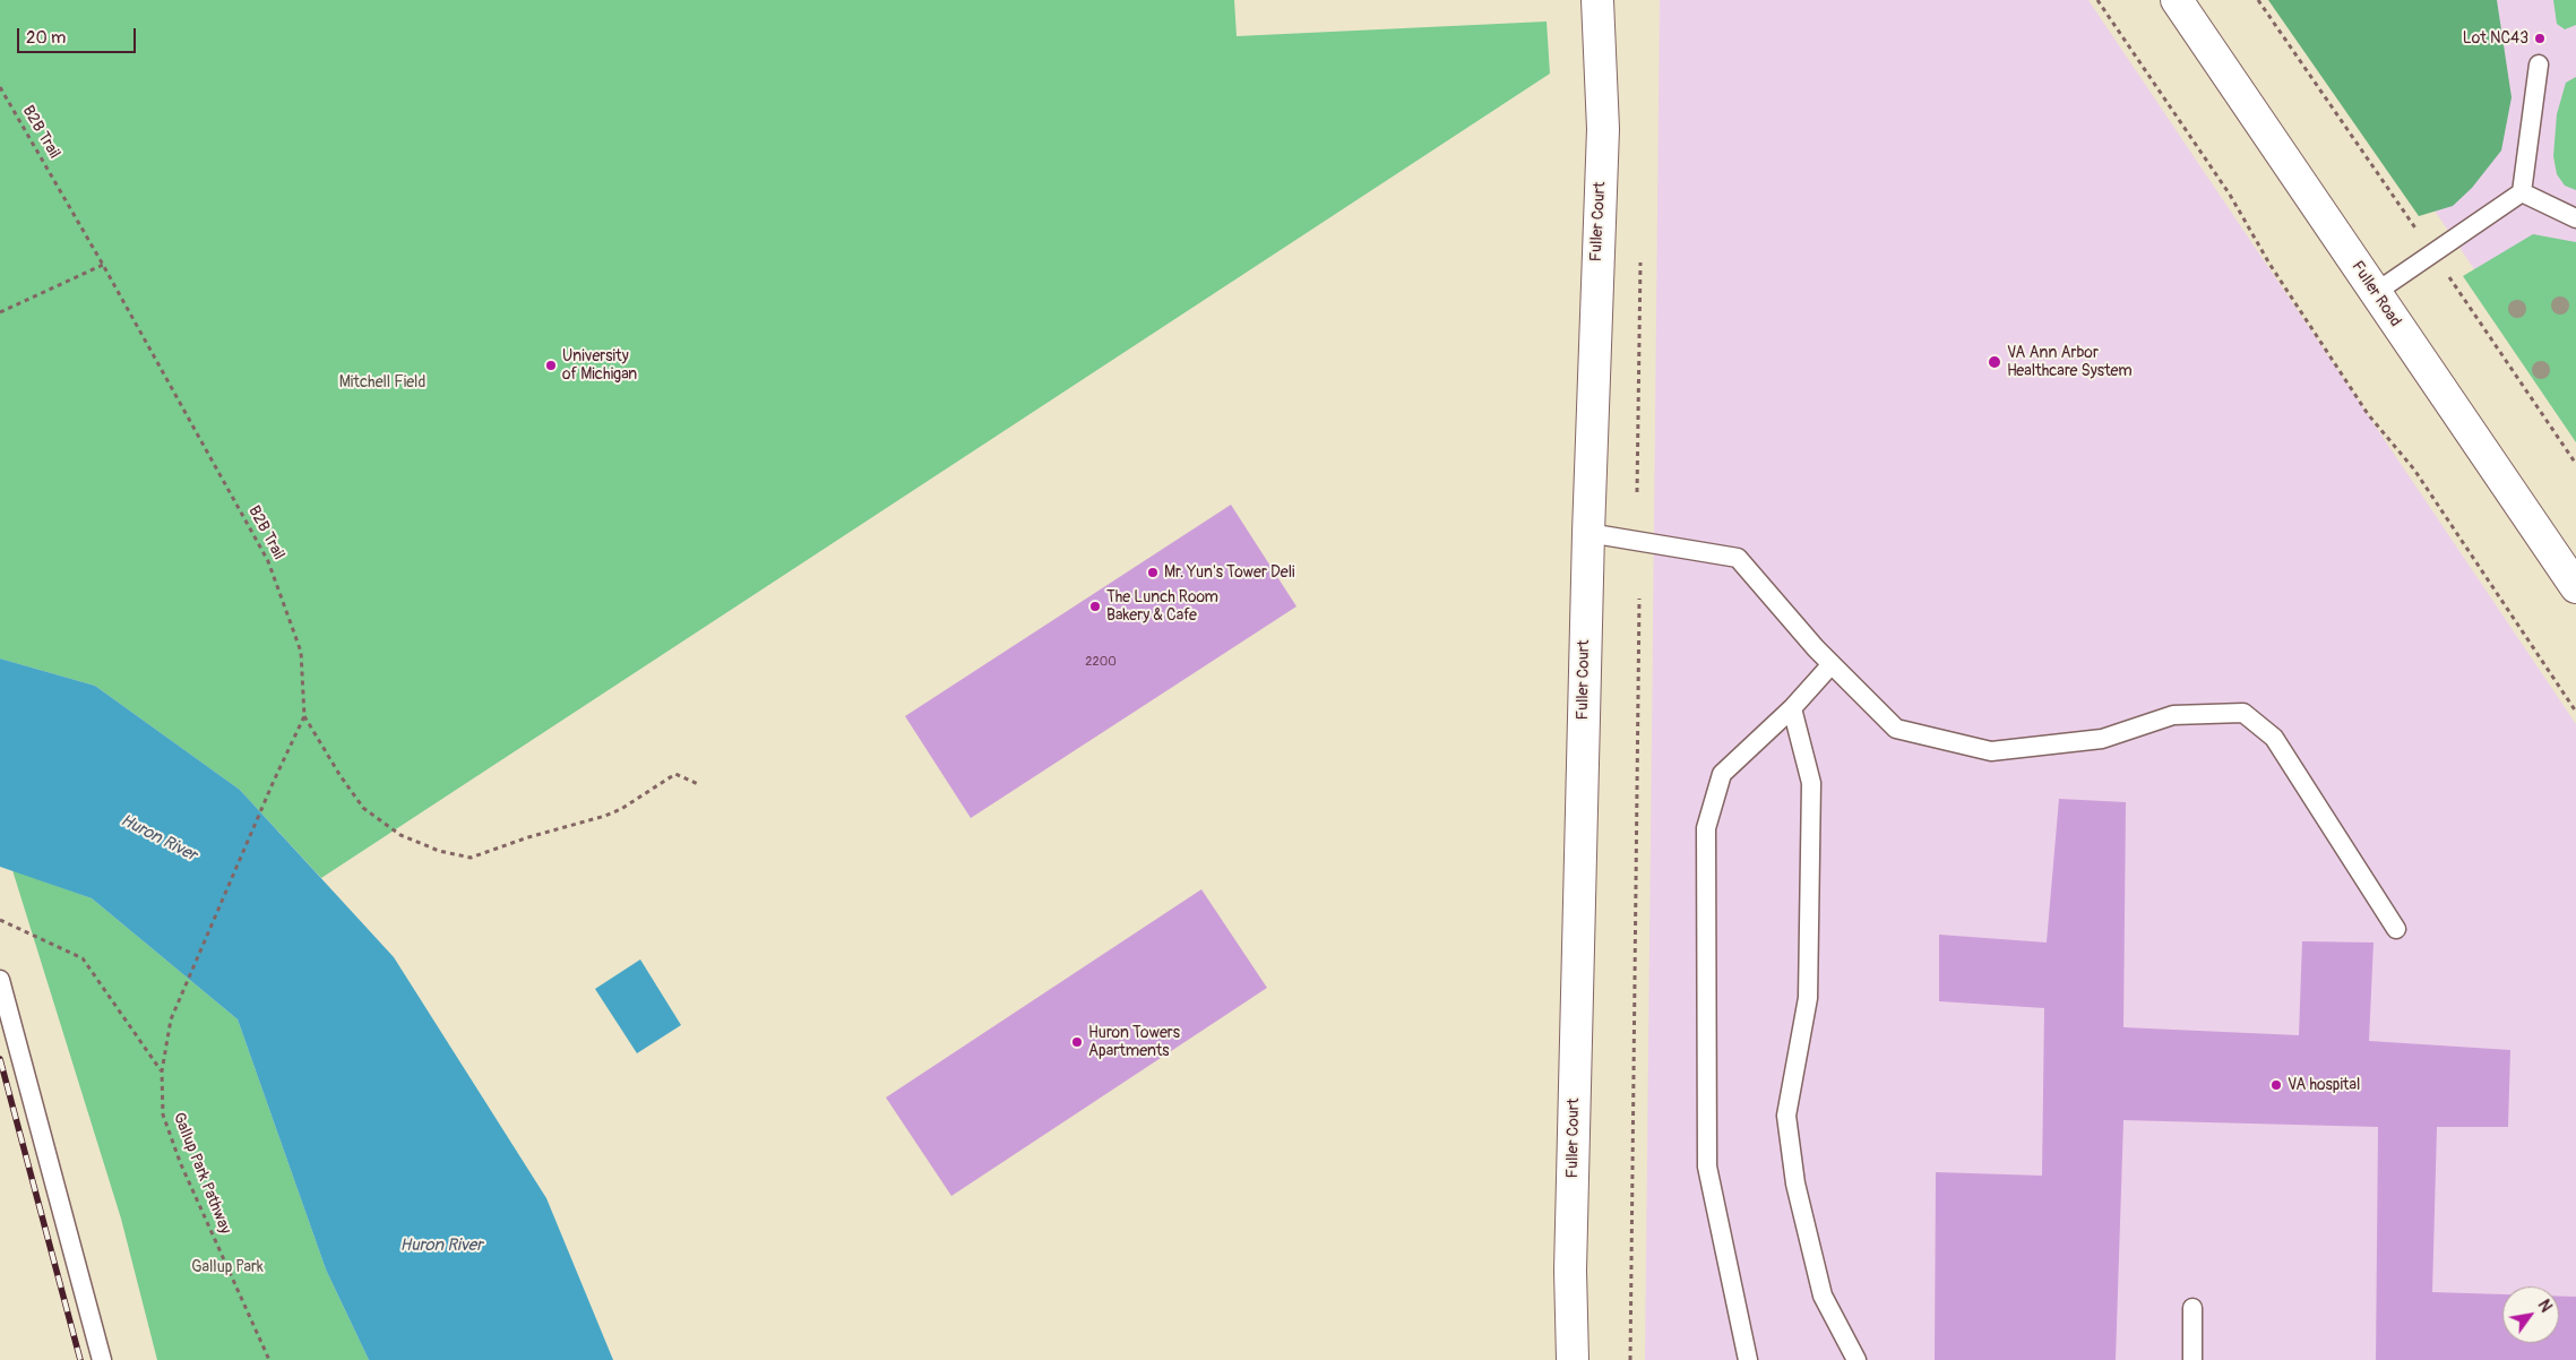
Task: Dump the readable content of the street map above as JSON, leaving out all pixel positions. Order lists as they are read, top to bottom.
{
  "streets": {
    "street": ["Fuller Court", "Fuller Road"],
    "path": ["B2B Trail", "Gallup Park Pathway"]
  },
  "crossings": [
    ["B2B Trail", "Gallup Park Pathway"]
  ],
  "water": ["Huron River"],
  "parks": ["Mitchell Field", "Gallup Park"],
  "places": [
    "Lot NC43",
    "VA Ann Arbor Healthcare System",
    "University of Michigan",
    "Mr. Yun's Tower Deli",
    "The Lunch Room Bakery & Cafe",
    "Huron Towers Apartments",
    "VA hospital"
  ],
  "house_numbers": ["2200"],
  "scale_bar": "20 m",
  "north": "top right"
}
